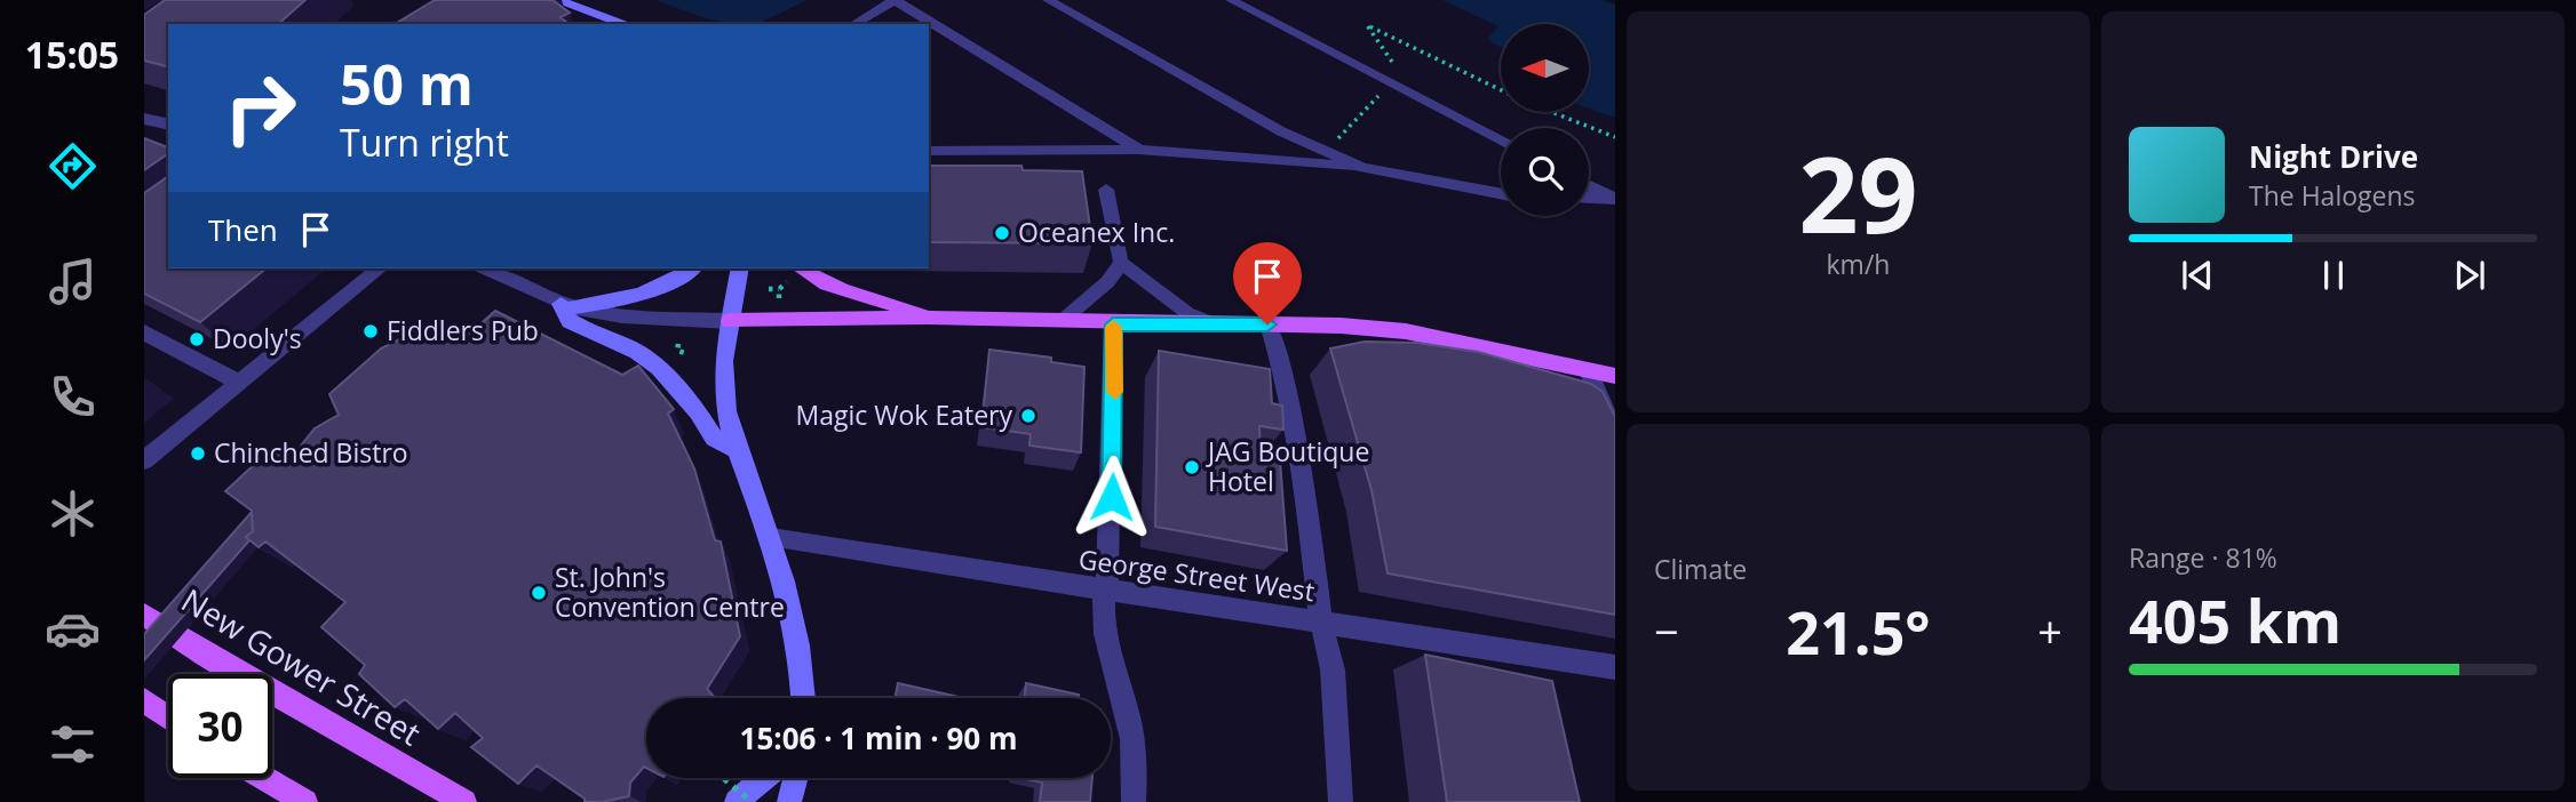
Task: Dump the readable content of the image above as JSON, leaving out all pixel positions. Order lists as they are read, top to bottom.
{
  "streets": {
    "main road": ["New Gower Street"],
    "street": ["George Street West"]
  },
  "places": [
    "Oceanex Inc.",
    "Fiddlers Pub",
    "Dooly's",
    "Magic Wok Eatery",
    "Chinched Bistro",
    "JAG Boutique Hotel",
    "St. John's Convention Centre"
  ],
  "north": "left",
  "page": {
    "tabs": "15:05",
    "tile": [
      ["29", "km/h"],
      "Climate",
      ["Range · 81%", "405 km"]
    ],
    "turn": ["50 m", "Turn right"],
    "song": ["Night Drive", "The Halogens"],
    "then": "Then",
    "heat": ["−", "21.5°", "+"],
    "limit": "30",
    "trip": "15:06 · 1 min · 90 m"
  }
}
